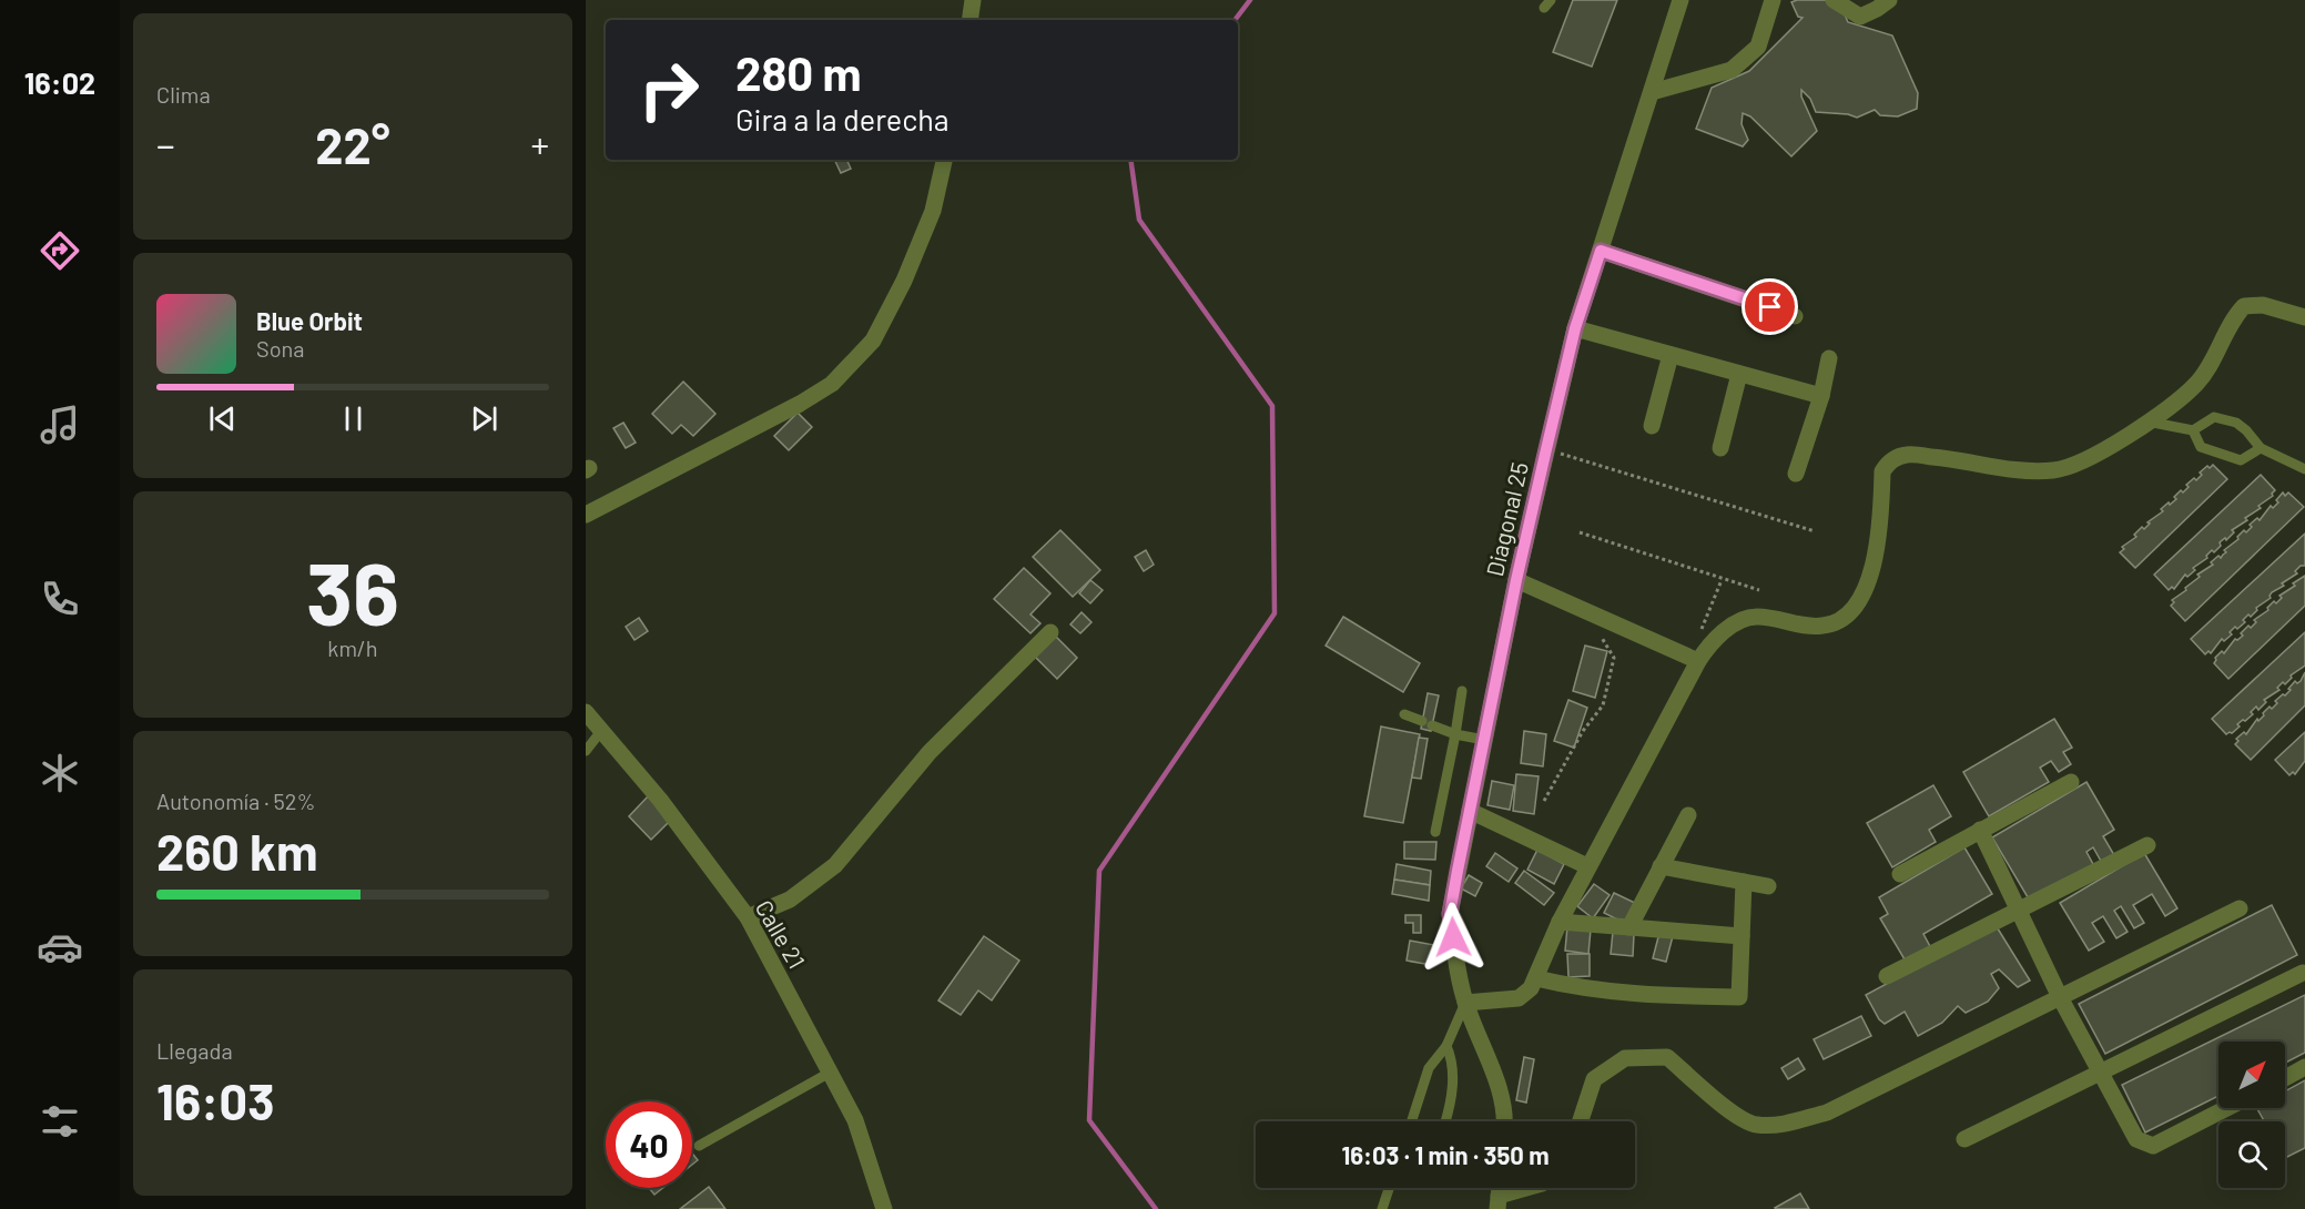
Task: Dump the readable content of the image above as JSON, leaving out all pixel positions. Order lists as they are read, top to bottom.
{
  "streets": {
    "street": ["Diagonal 25", "Calle 21"]
  },
  "north": "top right",
  "page": {
    "tabs": "16:02",
    "tile": [
      "Clima",
      ["36", "km/h"],
      ["Autonomía · 52%", "260 km"],
      ["Llegada", "16:03"]
    ],
    "turn": ["280 m", "Gira a la derecha"],
    "heat": ["−", "22°", "+"],
    "song": ["Blue Orbit", "Sona"],
    "limit": "40",
    "trip": "16:03 · 1 min · 350 m"
  }
}
